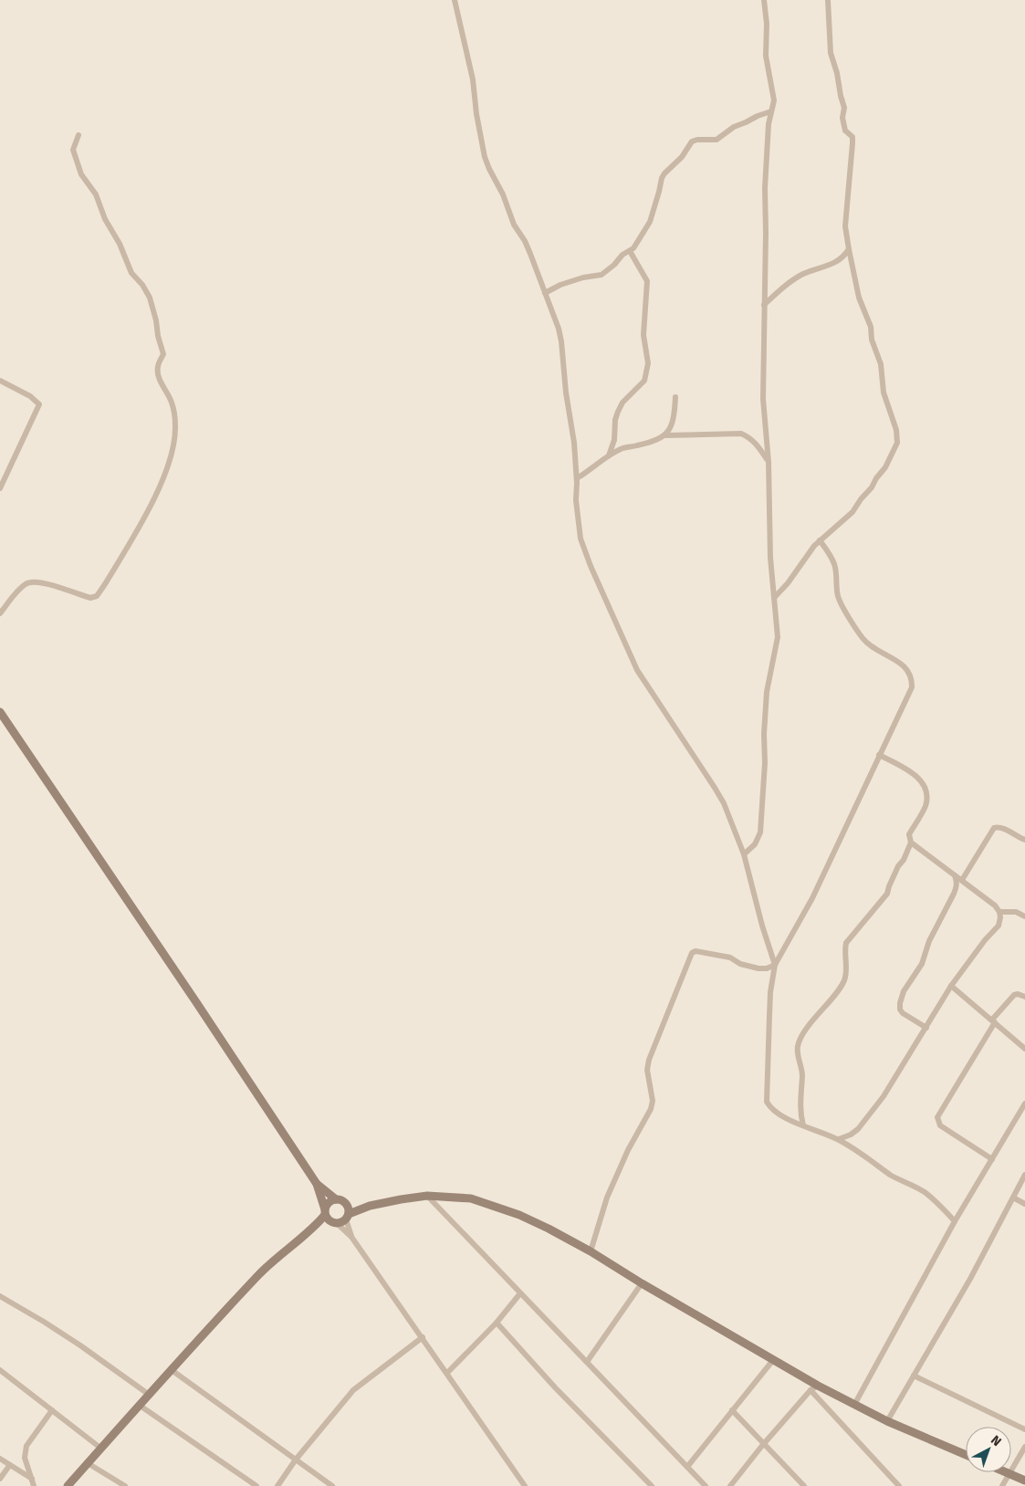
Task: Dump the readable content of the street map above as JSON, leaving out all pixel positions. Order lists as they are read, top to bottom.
{
  "north": "top right"
}
